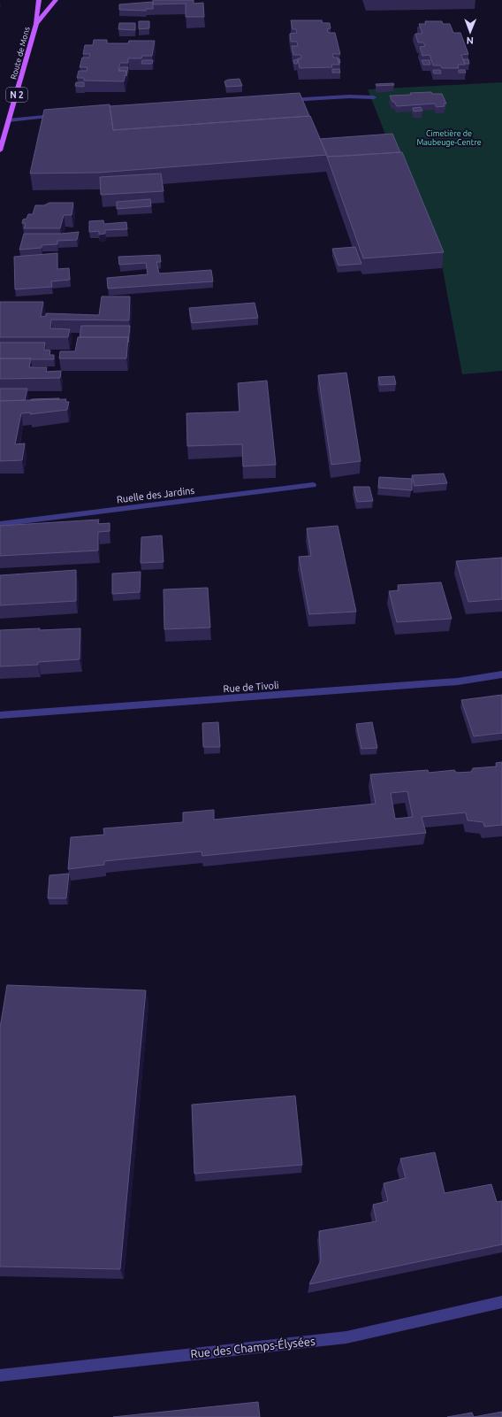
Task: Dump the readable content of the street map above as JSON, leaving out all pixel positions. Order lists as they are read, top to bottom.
{
  "streets": {
    "main road": ["Route de Mons", "N 2"],
    "street": ["Ruelle des Jardins", "Rue de Tivoli", "Rue des Champs-Élysées"]
  },
  "crossings": [
    ["Route de Mons", "N 2"]
  ],
  "parks": ["Cimetière de Maubeuge-Centre"],
  "north": "bottom"
}
